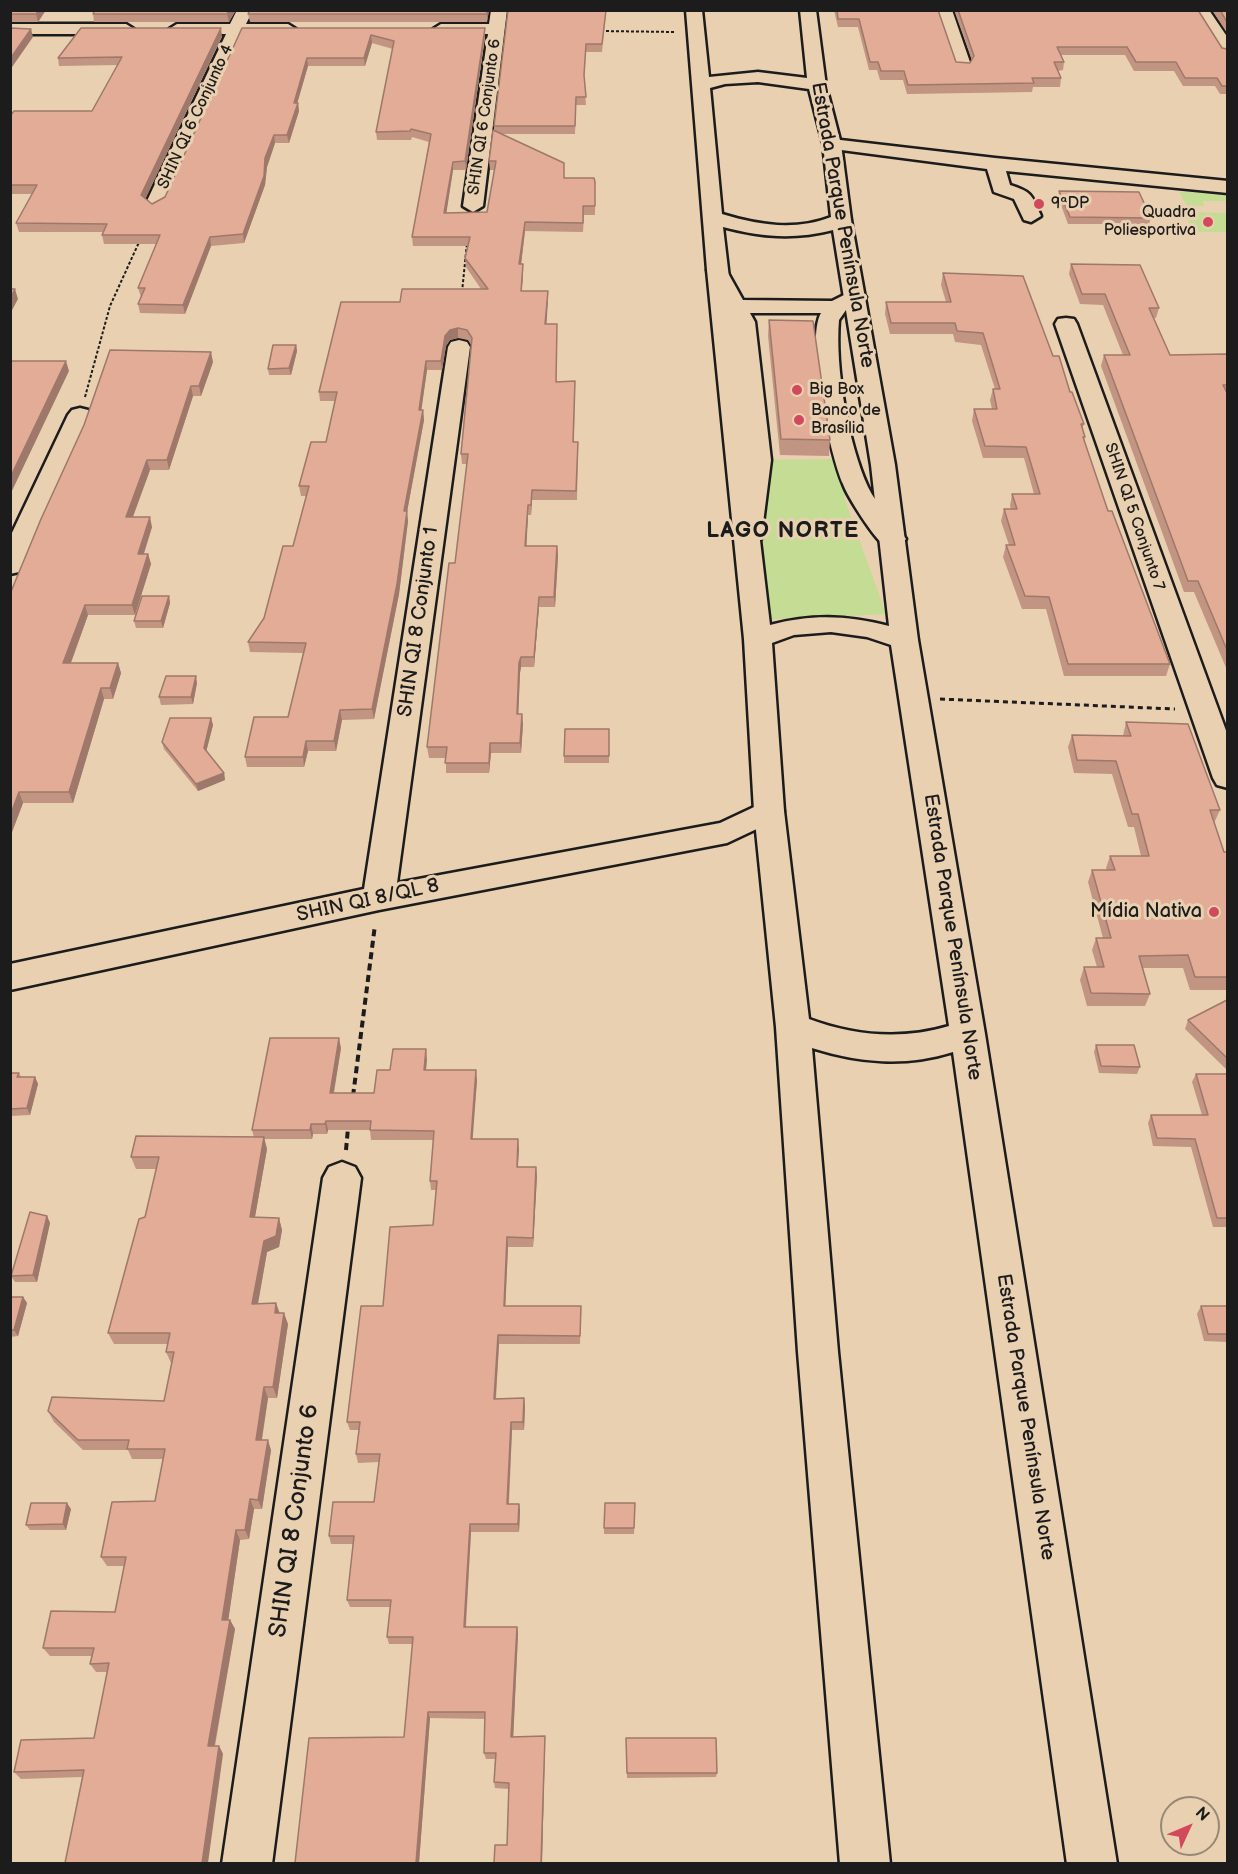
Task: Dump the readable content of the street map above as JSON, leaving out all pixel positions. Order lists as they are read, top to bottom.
{
  "streets": {
    "street": [
      "SHIN QI 6 Conjunto 4",
      "SHIN QI 6 Conjunto 6",
      "Estrada Parque Península Norte",
      "SHIN QI 5 Conjunto 7",
      "SHIN QI 8 Conjunto 1",
      "SHIN QI 8/QL 8",
      "SHIN QI 8 Conjunto 6"
    ]
  },
  "crossings": [
    ["SHIN QI 8 Conjunto 1", "SHIN QI 8/QL 8"]
  ],
  "districts": ["LAGO NORTE"],
  "places": [
    "9ªDP",
    "Quadra Poliesportiva",
    "Big Box",
    "Banco de Brasília",
    "Mídia Nativa"
  ],
  "north": "top right"
}
